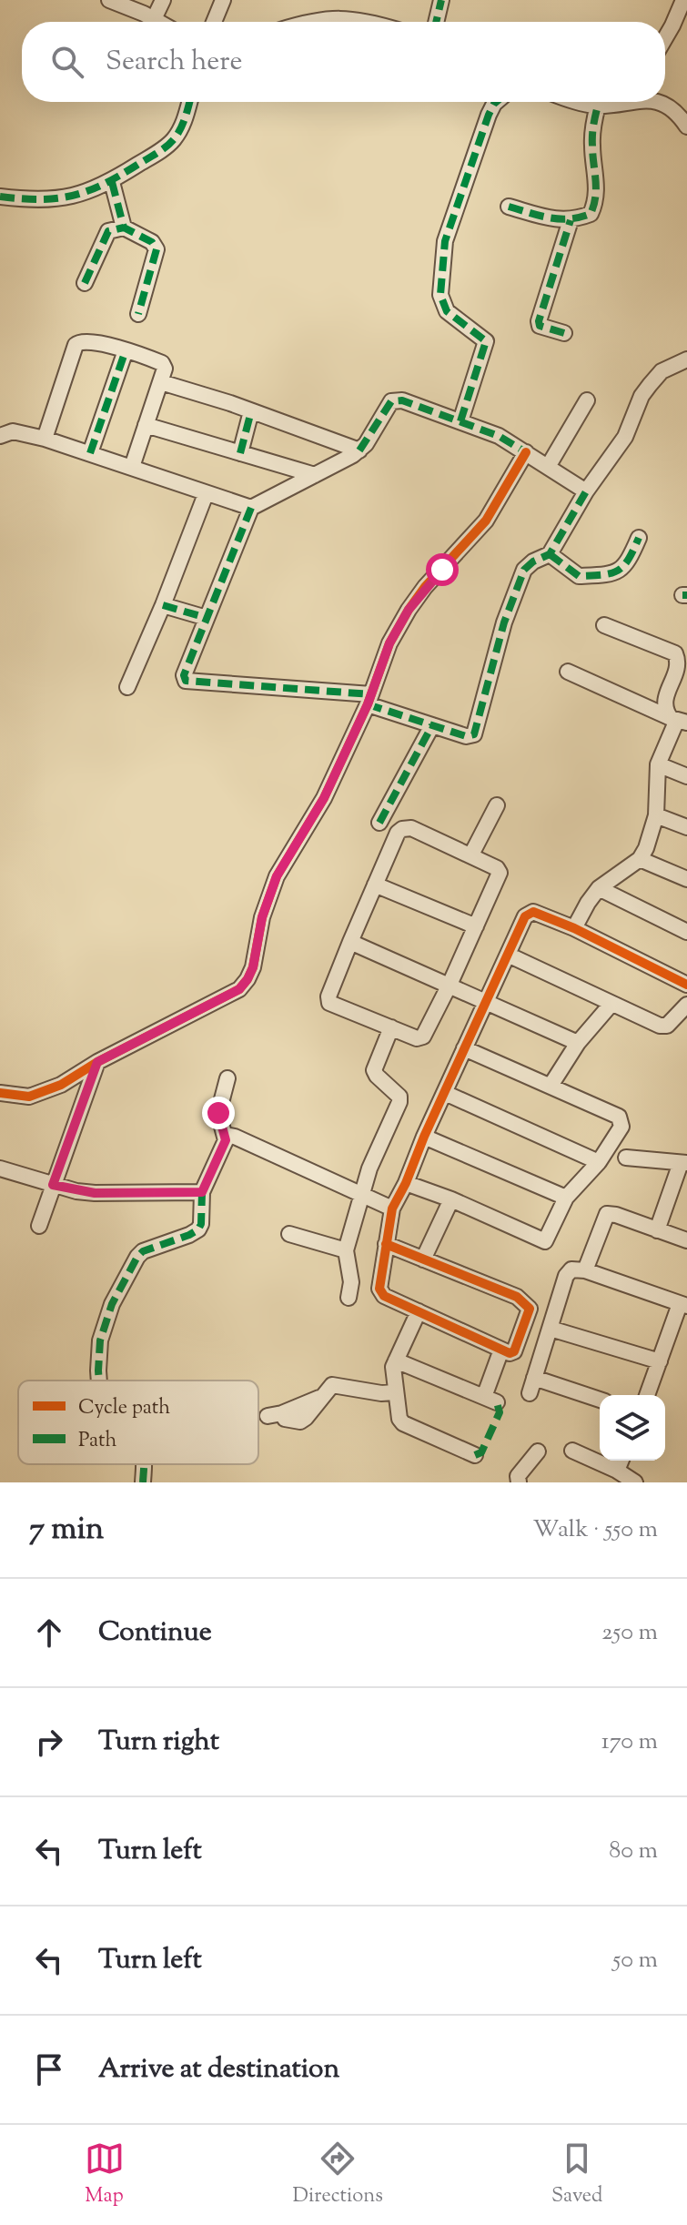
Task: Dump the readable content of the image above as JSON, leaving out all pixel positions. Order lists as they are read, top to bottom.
{
  "legend": ["Cycle path", "Path"],
  "page": {
    "search": "Search here",
    "heading": ["7 min", "Walk · 550 m"],
    "list": [
      ["Continue", "250 m"],
      ["Turn right", "170 m"],
      ["Turn left", "80 m"],
      ["Turn left", "50 m"],
      "Arrive at destination"
    ],
    "nav": ["Map", "Directions", "Saved"]
  }
}
